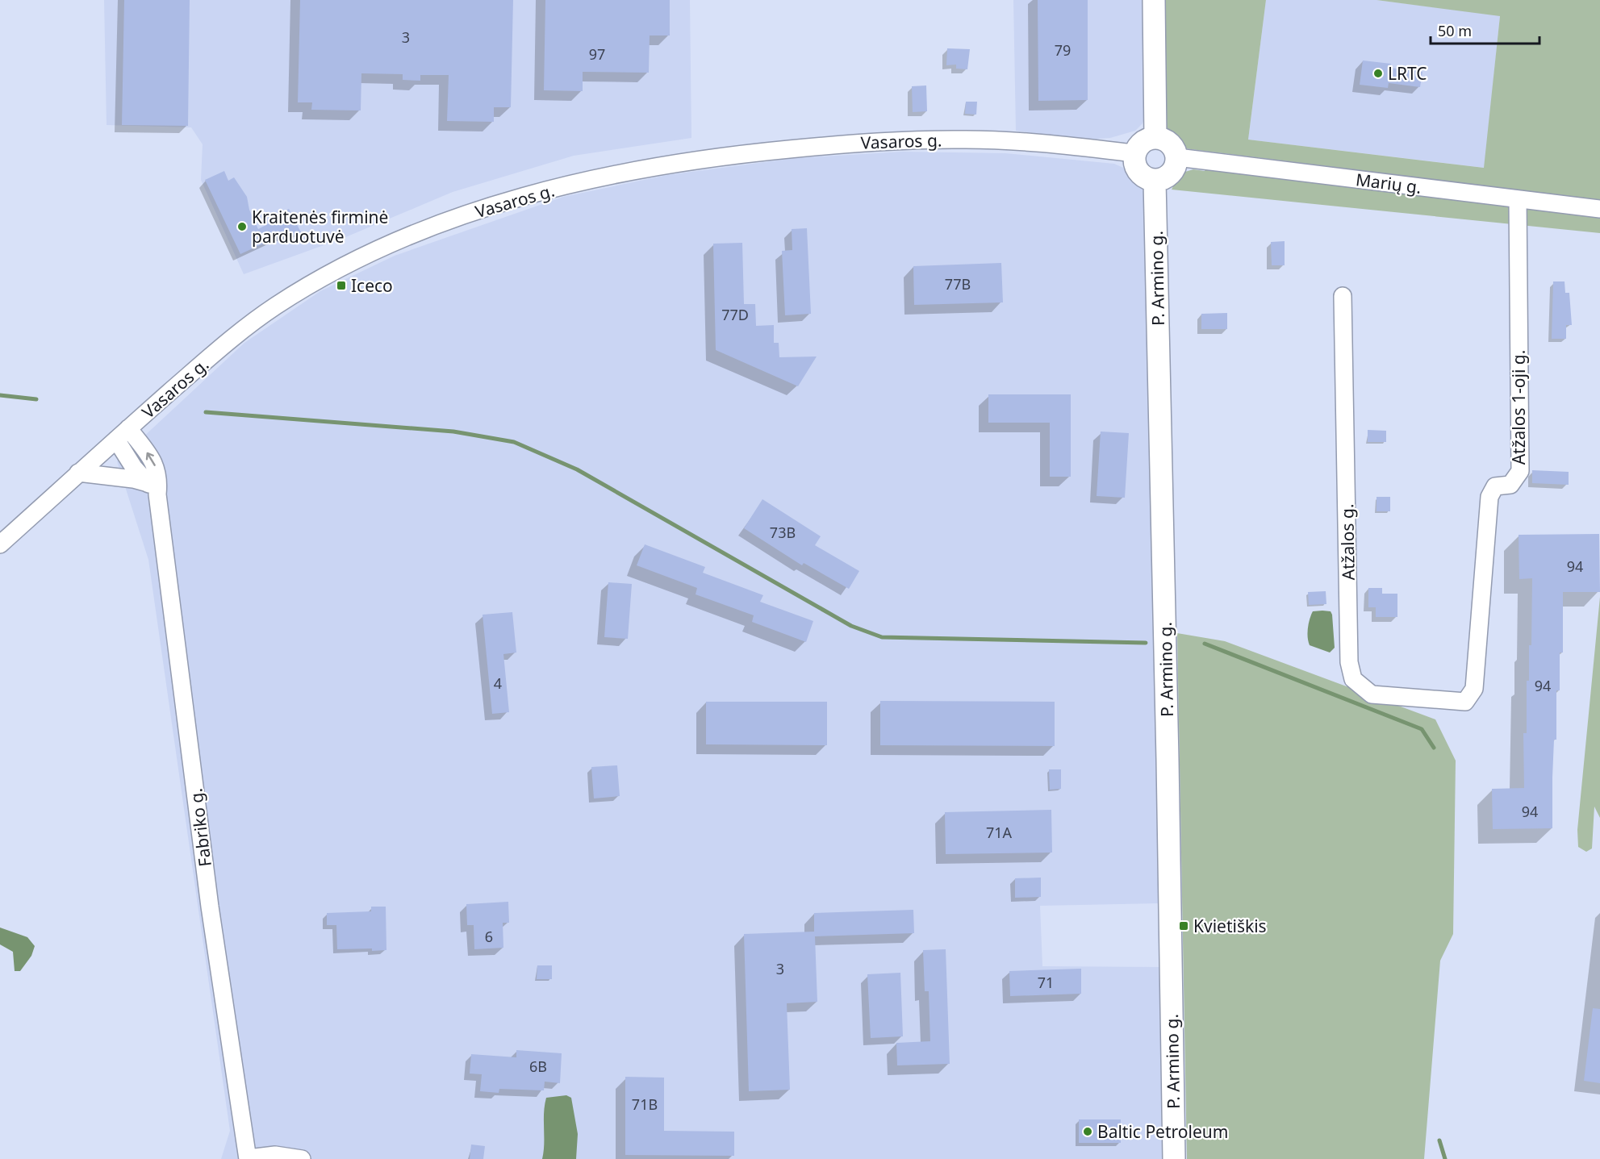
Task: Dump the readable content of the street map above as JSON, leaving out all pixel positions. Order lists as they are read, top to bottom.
{
  "streets": {
    "main road": ["P. Armino g."],
    "street": [
      "Vasaros g.",
      "Marių g.",
      "Atžalos 1-oji g.",
      "Atžalos g.",
      "Fabriko g."
    ]
  },
  "crossings": [
    ["Vasaros g.", "Marių g."],
    ["Vasaros g.", "P. Armino g."],
    ["Marių g.", "P. Armino g."],
    ["Marių g.", "Atžalos 1-oji g."],
    ["Atžalos 1-oji g.", "Atžalos g."]
  ],
  "places": {
    "other": ["LRTC", "Kraitenės firminė parduotuvė", "Baltic Petroleum"],
    "transit": ["Iceco", "Kvietiškis"]
  },
  "house_numbers": [
    "3",
    "79",
    "97",
    "77B",
    "77D",
    "73B",
    "94",
    "4",
    "94",
    "94",
    "71A",
    "6",
    "3",
    "71",
    "6B",
    "71B"
  ],
  "scale_bar": "50 m"
}
